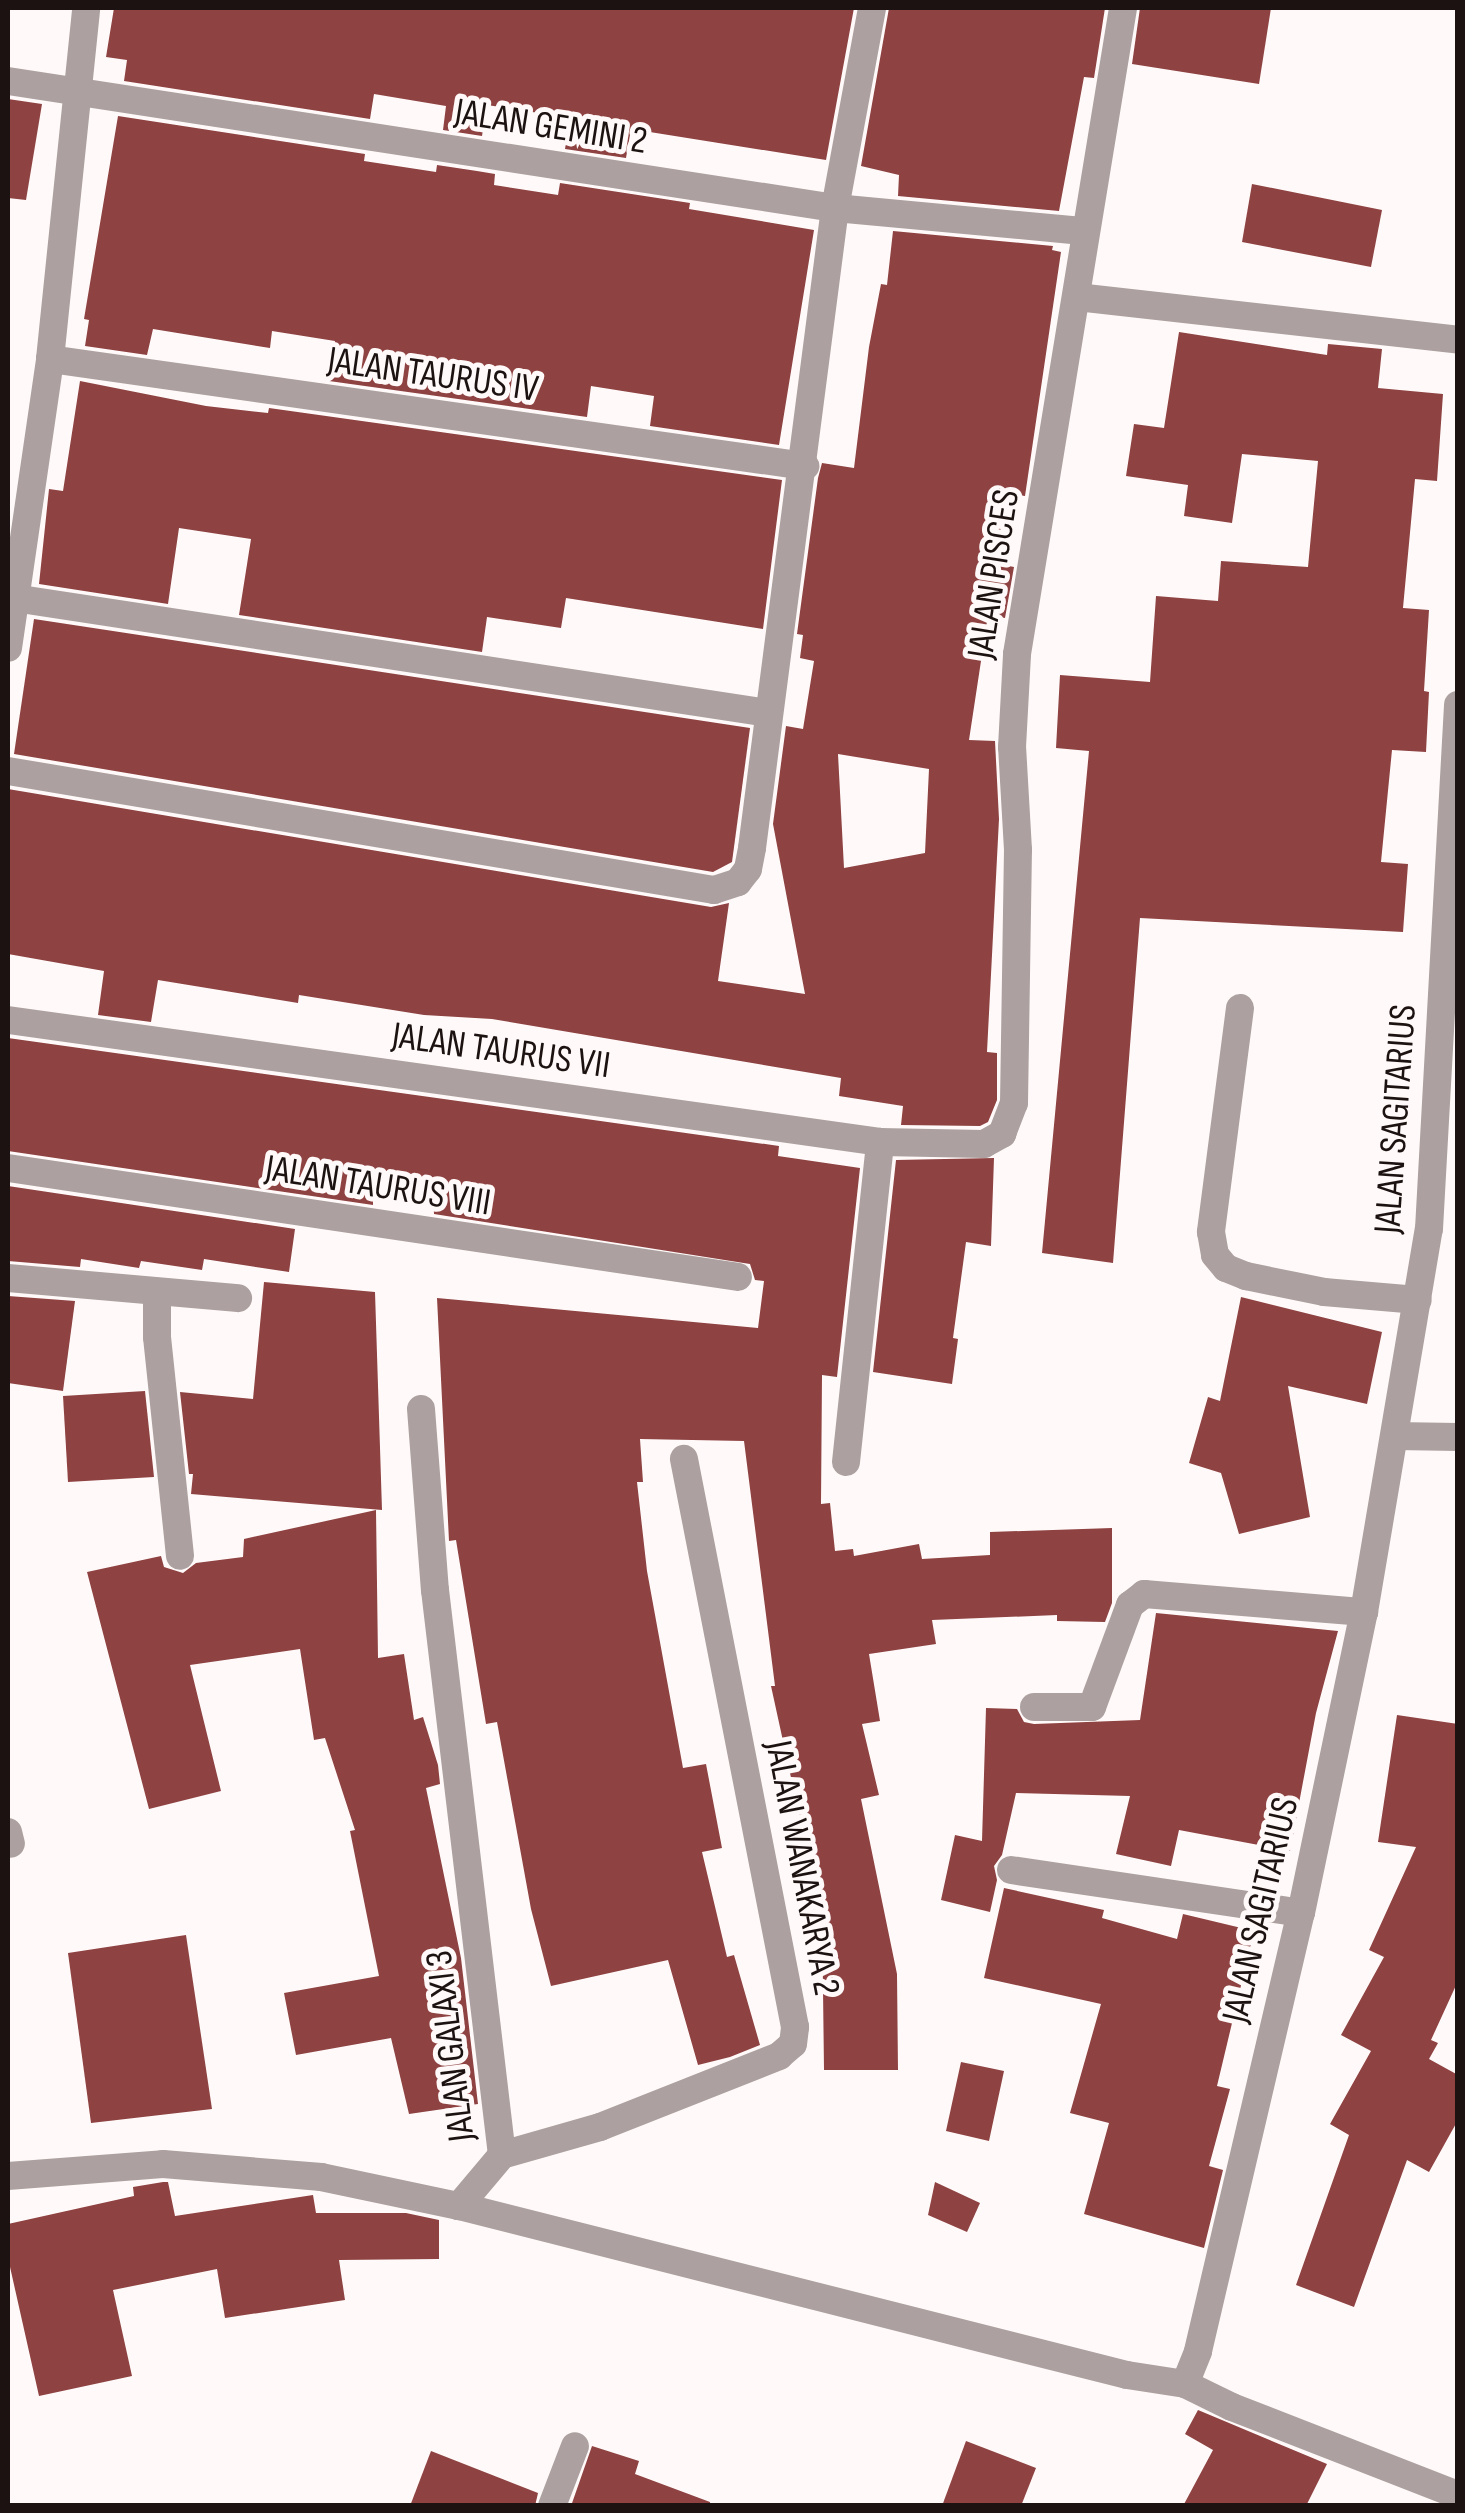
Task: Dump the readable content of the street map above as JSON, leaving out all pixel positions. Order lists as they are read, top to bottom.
{
  "streets": {
    "street": [
      "JALAN GEMINI 2",
      "JALAN TAURUS IV",
      "JALAN PISCES",
      "JALAN TAURUS VII",
      "JALAN SAGITARIUS",
      "JALAN TAURUS VIII",
      "JALAN WANAKARYA 2",
      "JALAN GALAXI 3"
    ]
  },
  "crossings": [
    ["JALAN GEMINI 2", "JALAN PISCES"],
    ["JALAN PISCES", "JALAN TAURUS VII"],
    ["JALAN WANAKARYA 2", "JALAN GALAXI 3"]
  ]
}
